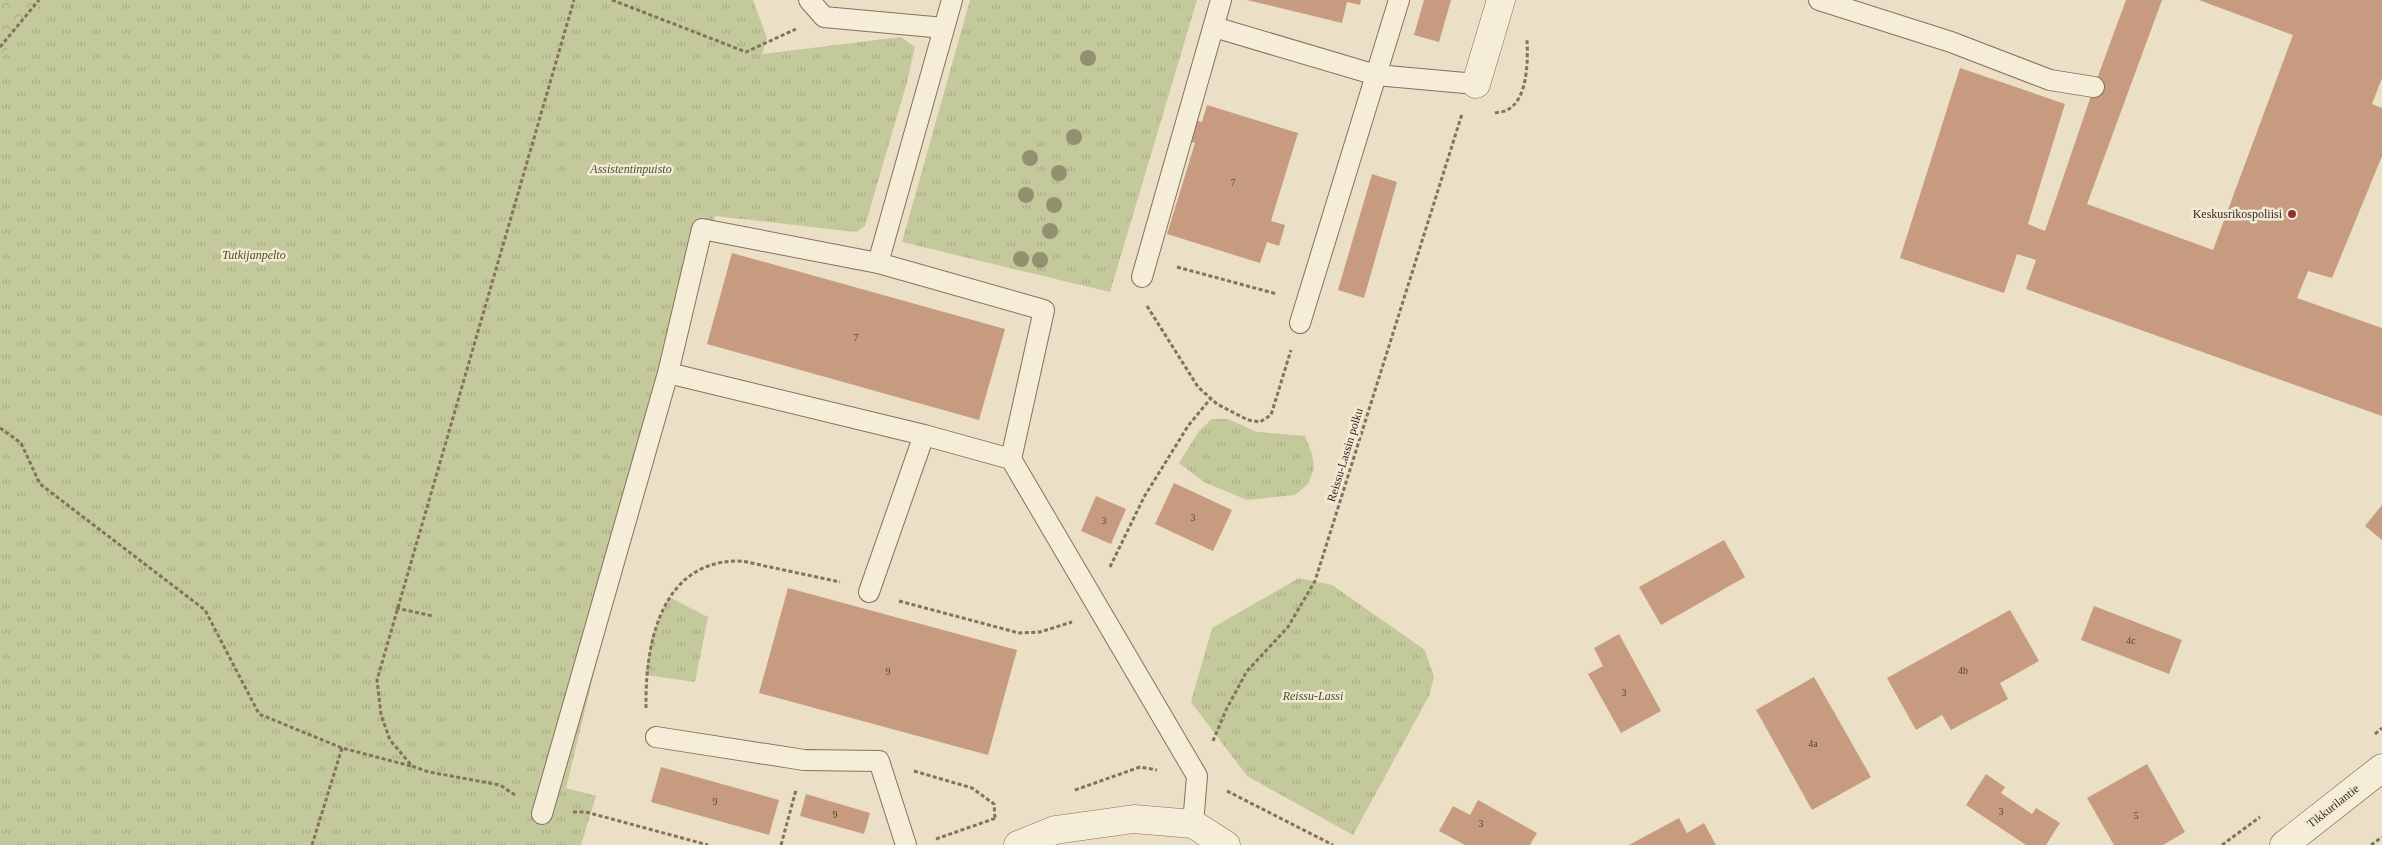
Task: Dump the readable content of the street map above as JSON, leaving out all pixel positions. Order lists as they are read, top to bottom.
{
  "streets": {
    "street": ["Tikkurilantie"],
    "path": ["Reissu-Lassin polku"]
  },
  "parks": ["Assistentinpuisto", "Tutkijanpelto", "Reissu-Lassi"],
  "places": ["Keskusrikospoliisi"],
  "house_numbers": [
    "7",
    "7",
    "3",
    "3",
    "4c",
    "4b",
    "9",
    "3",
    "4a",
    "9",
    "3",
    "9",
    "5",
    "3"
  ]
}
